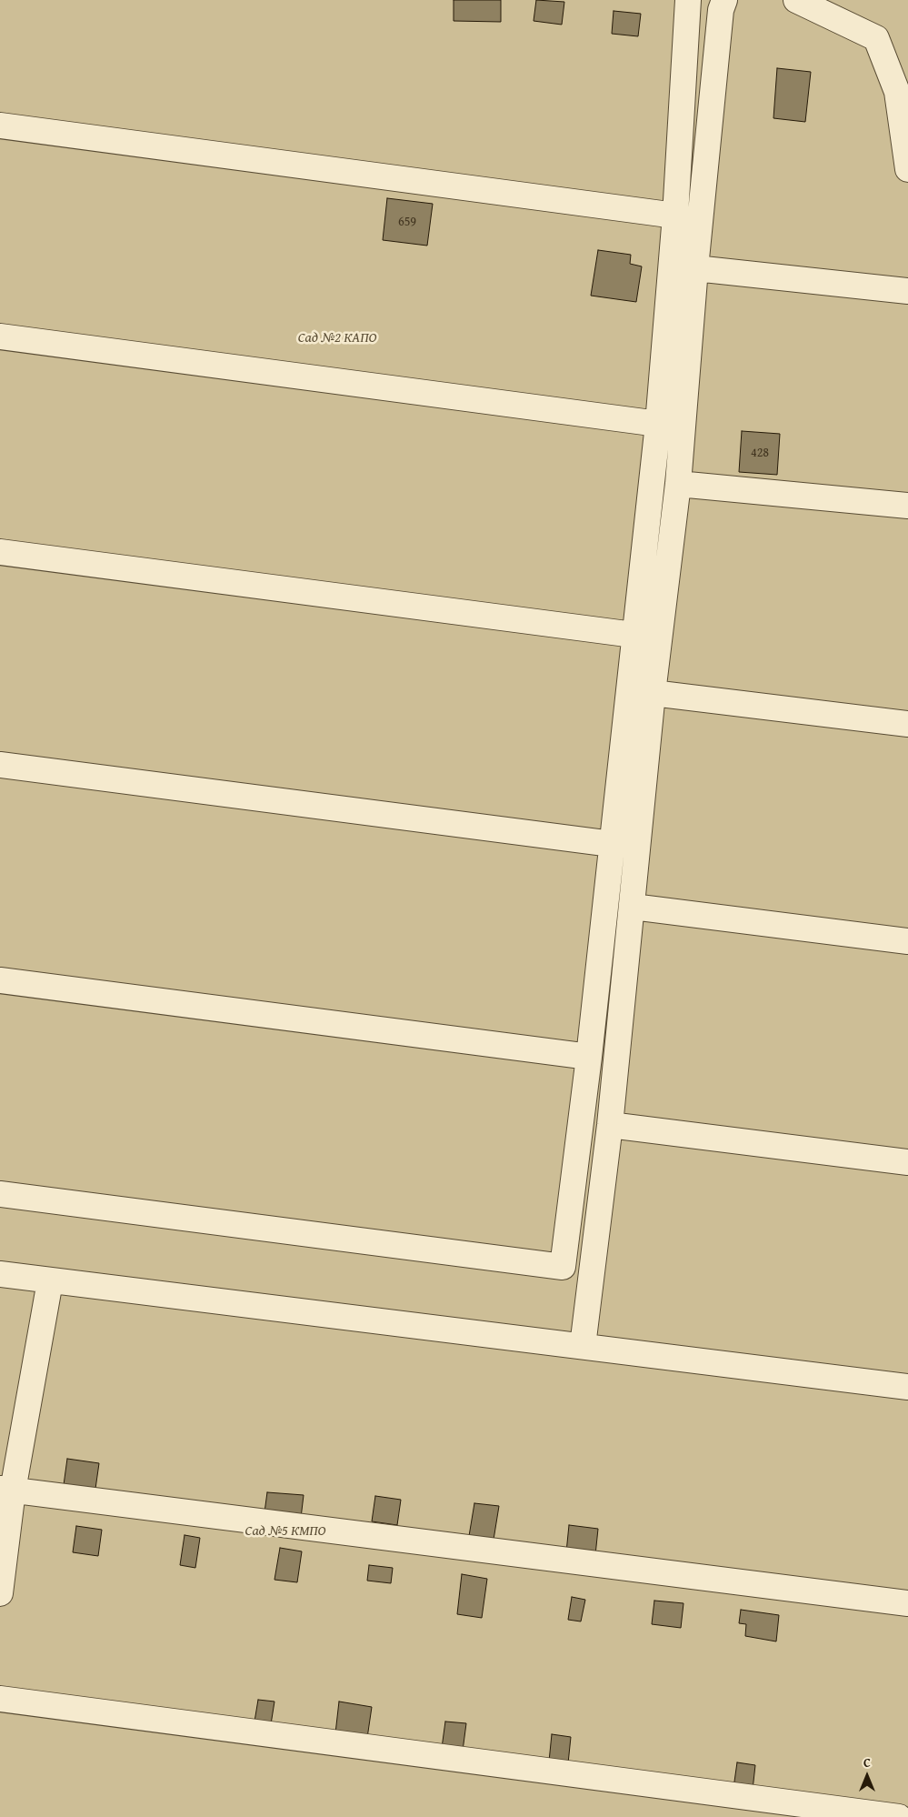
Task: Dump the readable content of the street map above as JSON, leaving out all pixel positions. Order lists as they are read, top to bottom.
{
  "parks": ["Сад №2 КАПО", "Сад №5 КМПО"],
  "house_numbers": ["659", "428"],
  "north": "top"
}
